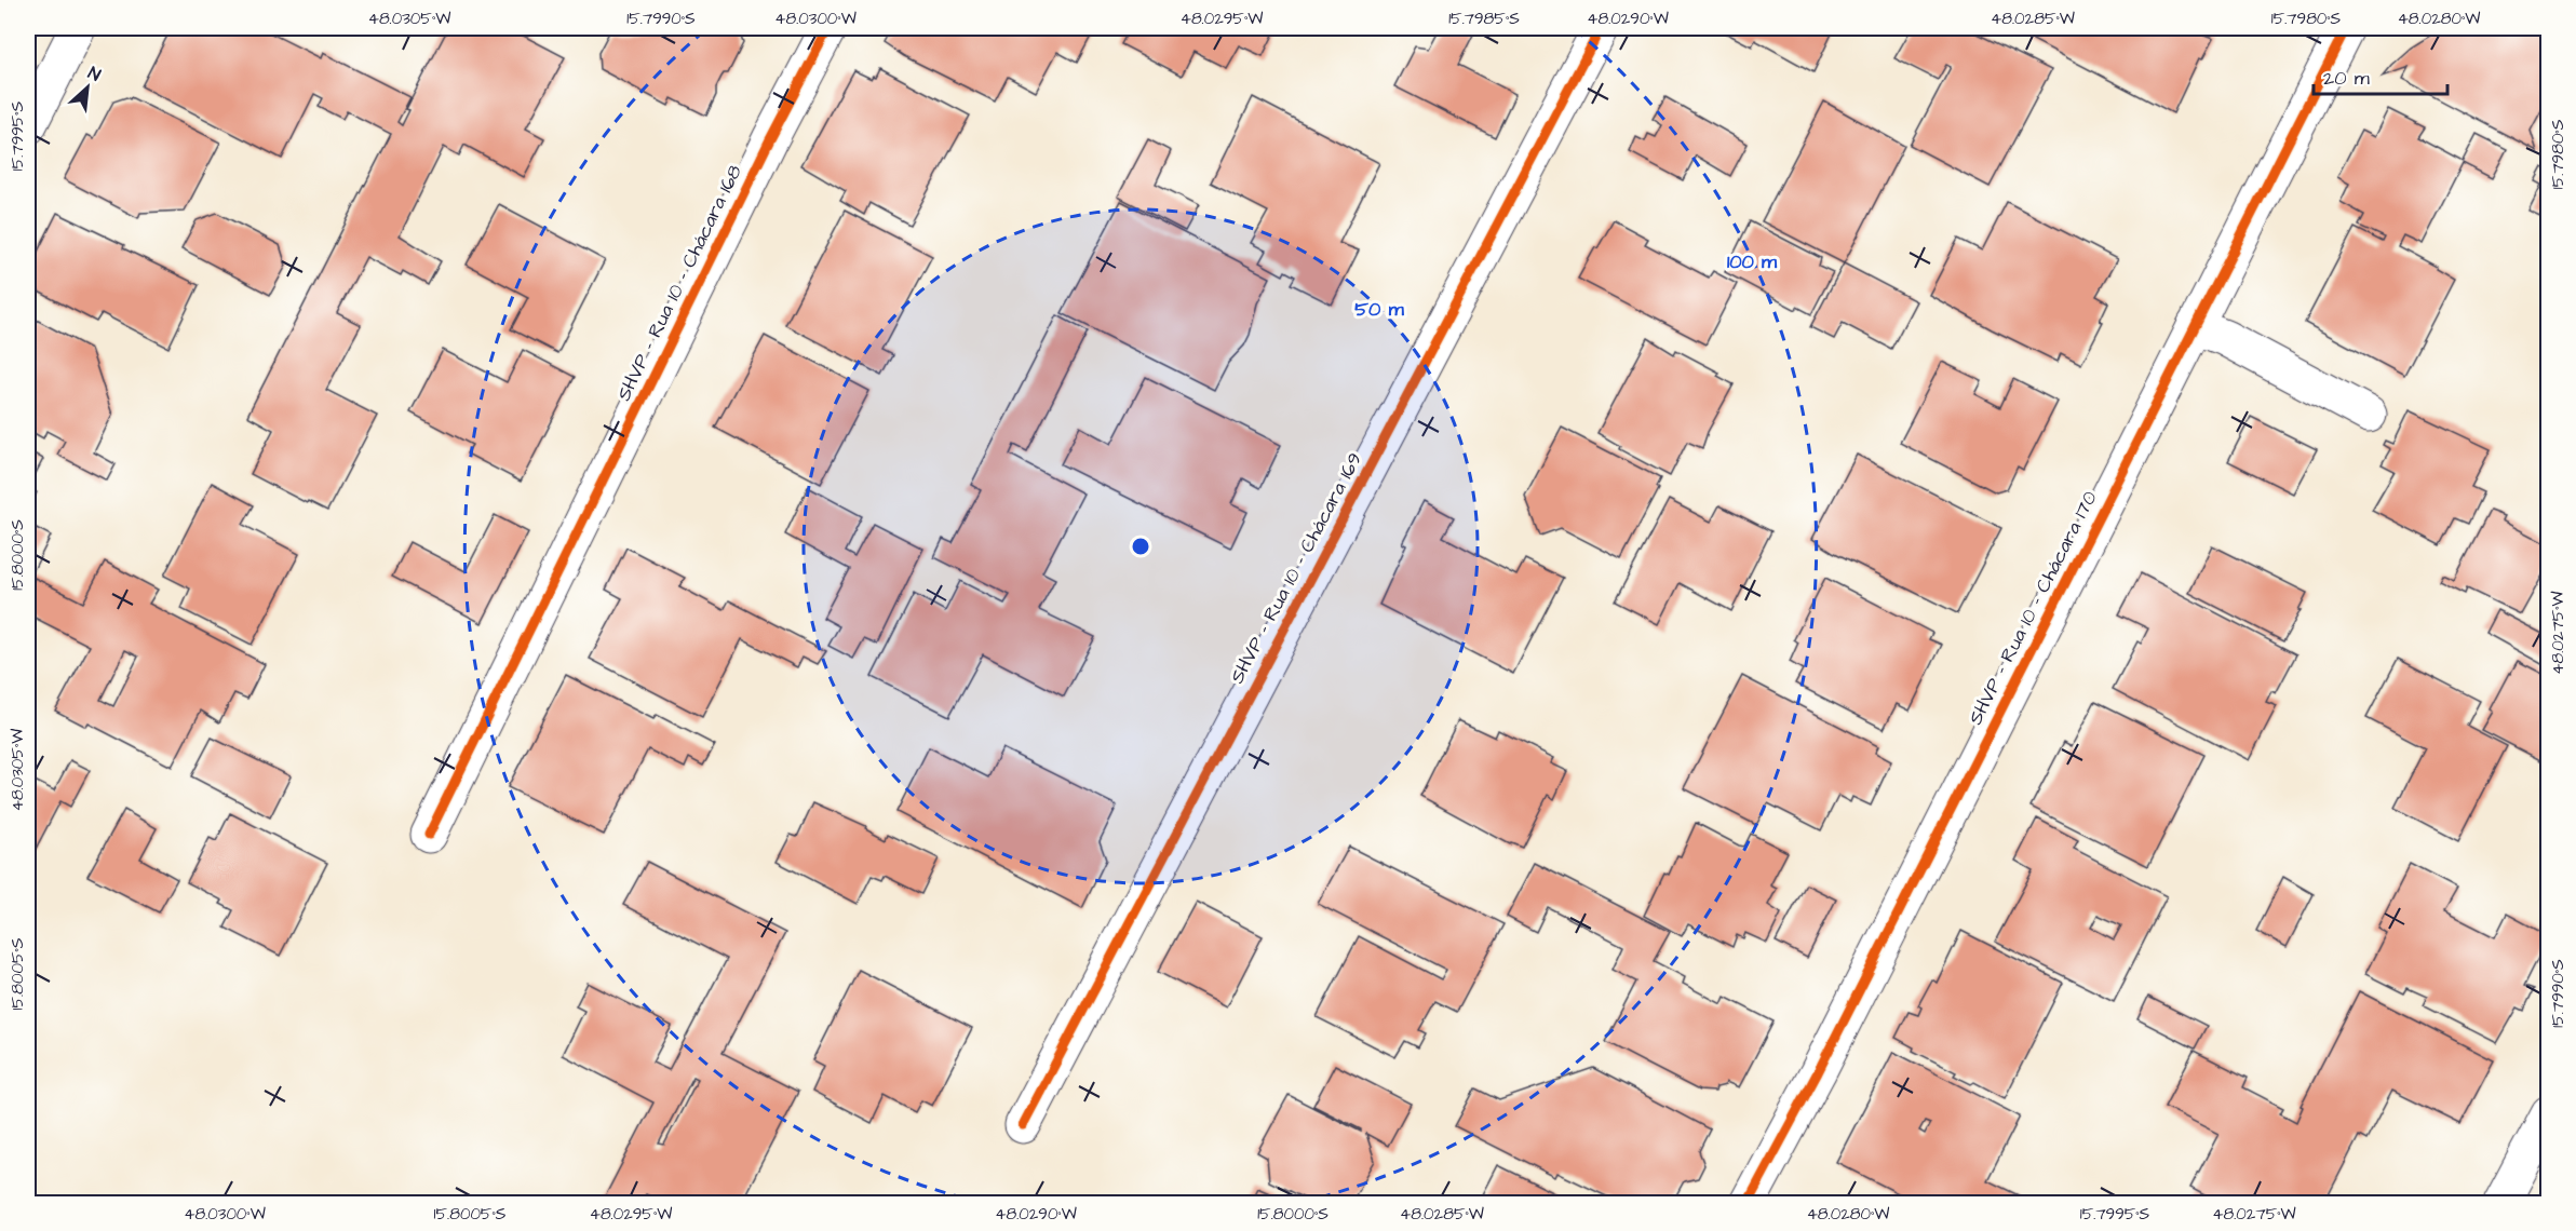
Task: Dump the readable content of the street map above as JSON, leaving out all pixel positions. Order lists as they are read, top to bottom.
{
  "streets": {
    "street": ["SHVP - Rua 10 - Chácara 168", "SHVP - Rua 10 - Chácara 169", "SHVP - Rua 10 - Chácara 170"]
  },
  "scale_bar": "20 m",
  "north": "top right",
  "coordinates": [
    "48.0305°W",
    "15.7990°S",
    "48.0300°W",
    "48.0295°W",
    "15.7985°S",
    "48.0290°W",
    "48.0285°W",
    "15.7980°S",
    "48.0280°W",
    "15.7995°S",
    "15.8000°S",
    "48.0275°W",
    "15.8005°S"
  ],
  "rings": ["100 m", "50 m"]
}
